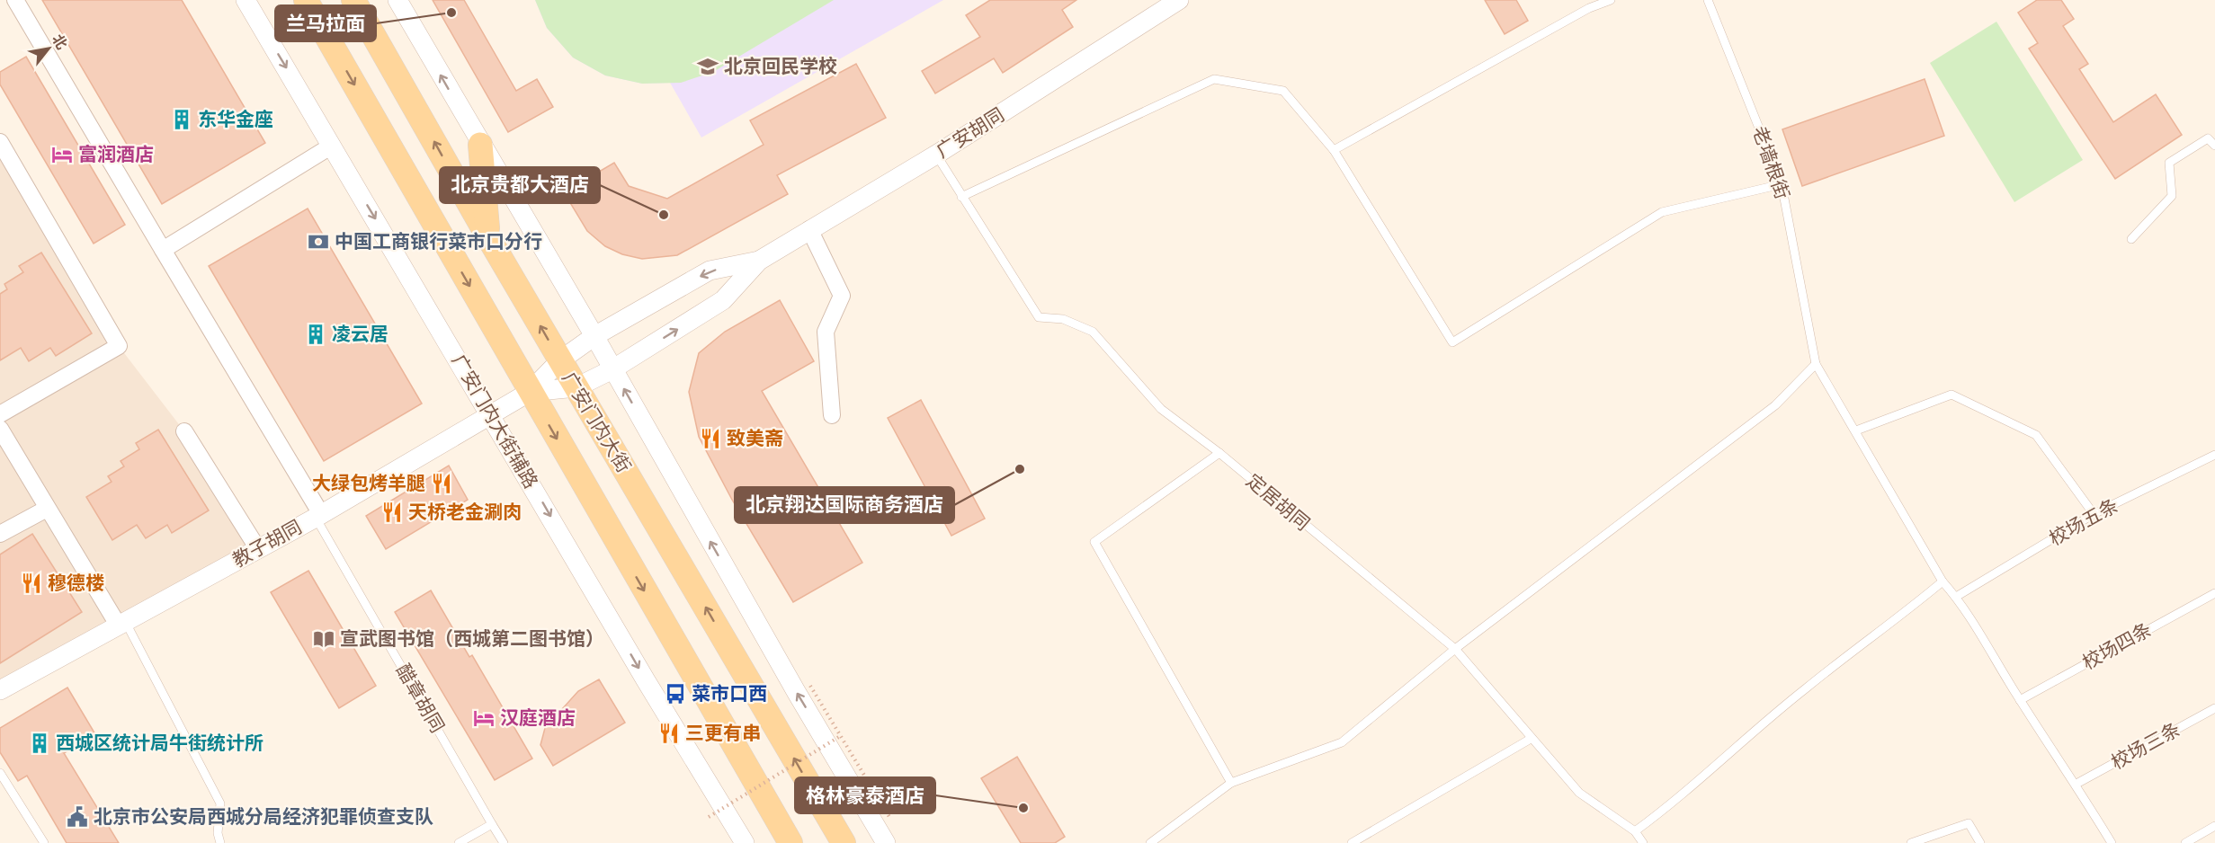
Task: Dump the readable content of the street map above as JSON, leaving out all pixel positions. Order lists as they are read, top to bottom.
{
  "streets": {
    "main road": ["广安门内大街"],
    "street": ["广安胡同", "广安门内大街辅路", "教子胡同"],
    "lane": [
      "老墙根街",
      "定居胡同",
      "校场五条",
      "校场四条",
      "醋章胡同",
      "校场三条"
    ]
  },
  "crossings": [
    ["广安胡同", "广安门内大街"],
    ["广安胡同", "定居胡同"],
    ["广安胡同", "教子胡同"],
    ["广安门内大街辅路", "教子胡同"],
    ["教子胡同", "醋章胡同"]
  ],
  "places": {
    "other": [
      "兰马拉面",
      "北京贵都大酒店",
      "北京翔达国际商务酒店",
      "格林豪泰酒店"
    ],
    "school or university": ["北京回民学校"],
    "building": ["东华金座", "凌云居", "西城区统计局牛街统计所"],
    "hotel": ["富润酒店", "汉庭酒店"],
    "bank": ["中国工商银行菜市口分行"],
    "restaurant": [
      "致美斋",
      "大绿包烤羊腿",
      "天桥老金涮肉",
      "穆德楼",
      "三更有串"
    ],
    "library": ["宣武图书馆（西城第二图书馆）"],
    "bus stop": ["菜市口西"],
    "public building": ["北京市公安局西城分局经济犯罪侦查支队"]
  },
  "north": "top right"
}
